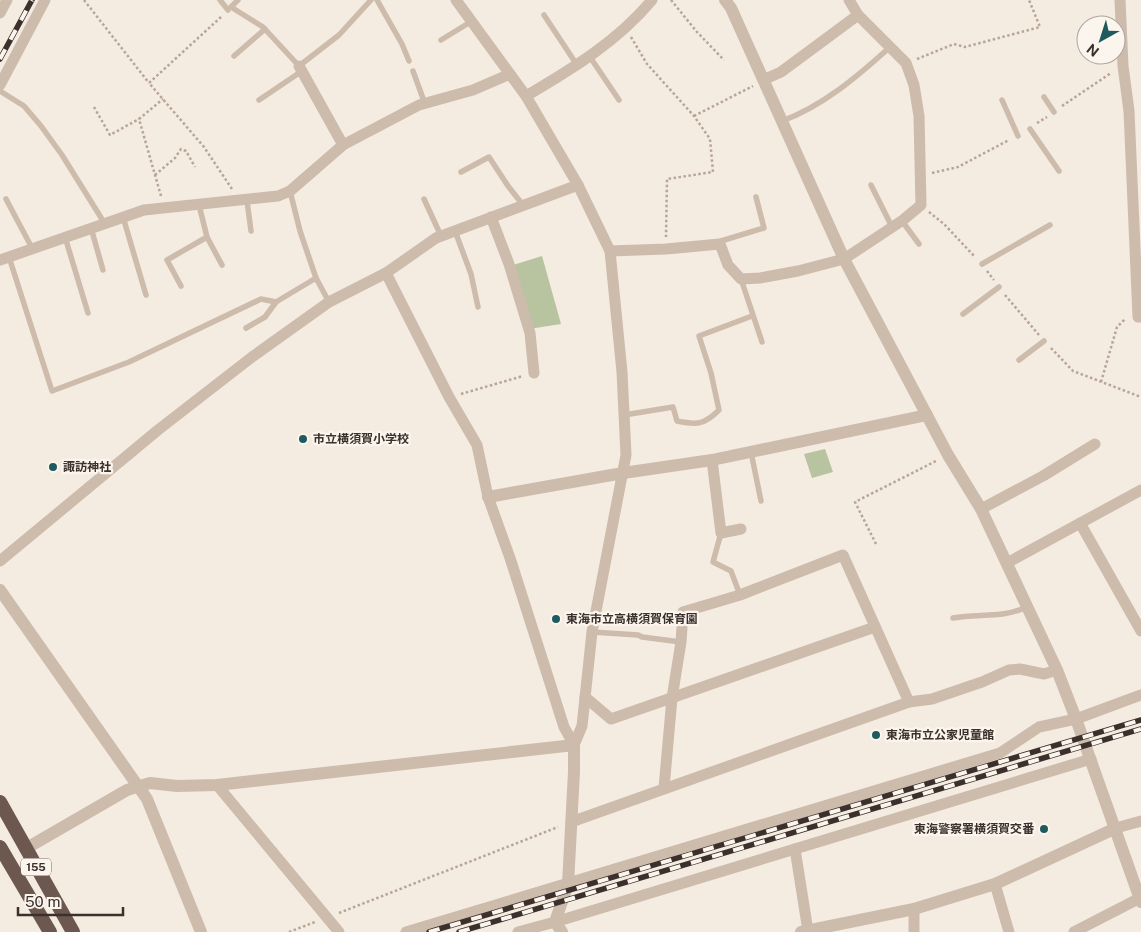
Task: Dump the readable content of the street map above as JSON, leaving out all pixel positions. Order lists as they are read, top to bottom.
{
  "streets": {
    "highway": ["155"]
  },
  "places": [
    "市立横須賀小学校",
    "諏訪神社",
    "東海市立高横須賀保育園",
    "東海市立公家児童館",
    "東海警察署横須賀交番"
  ],
  "scale_bar": "50 m",
  "north": "bottom left"
}
